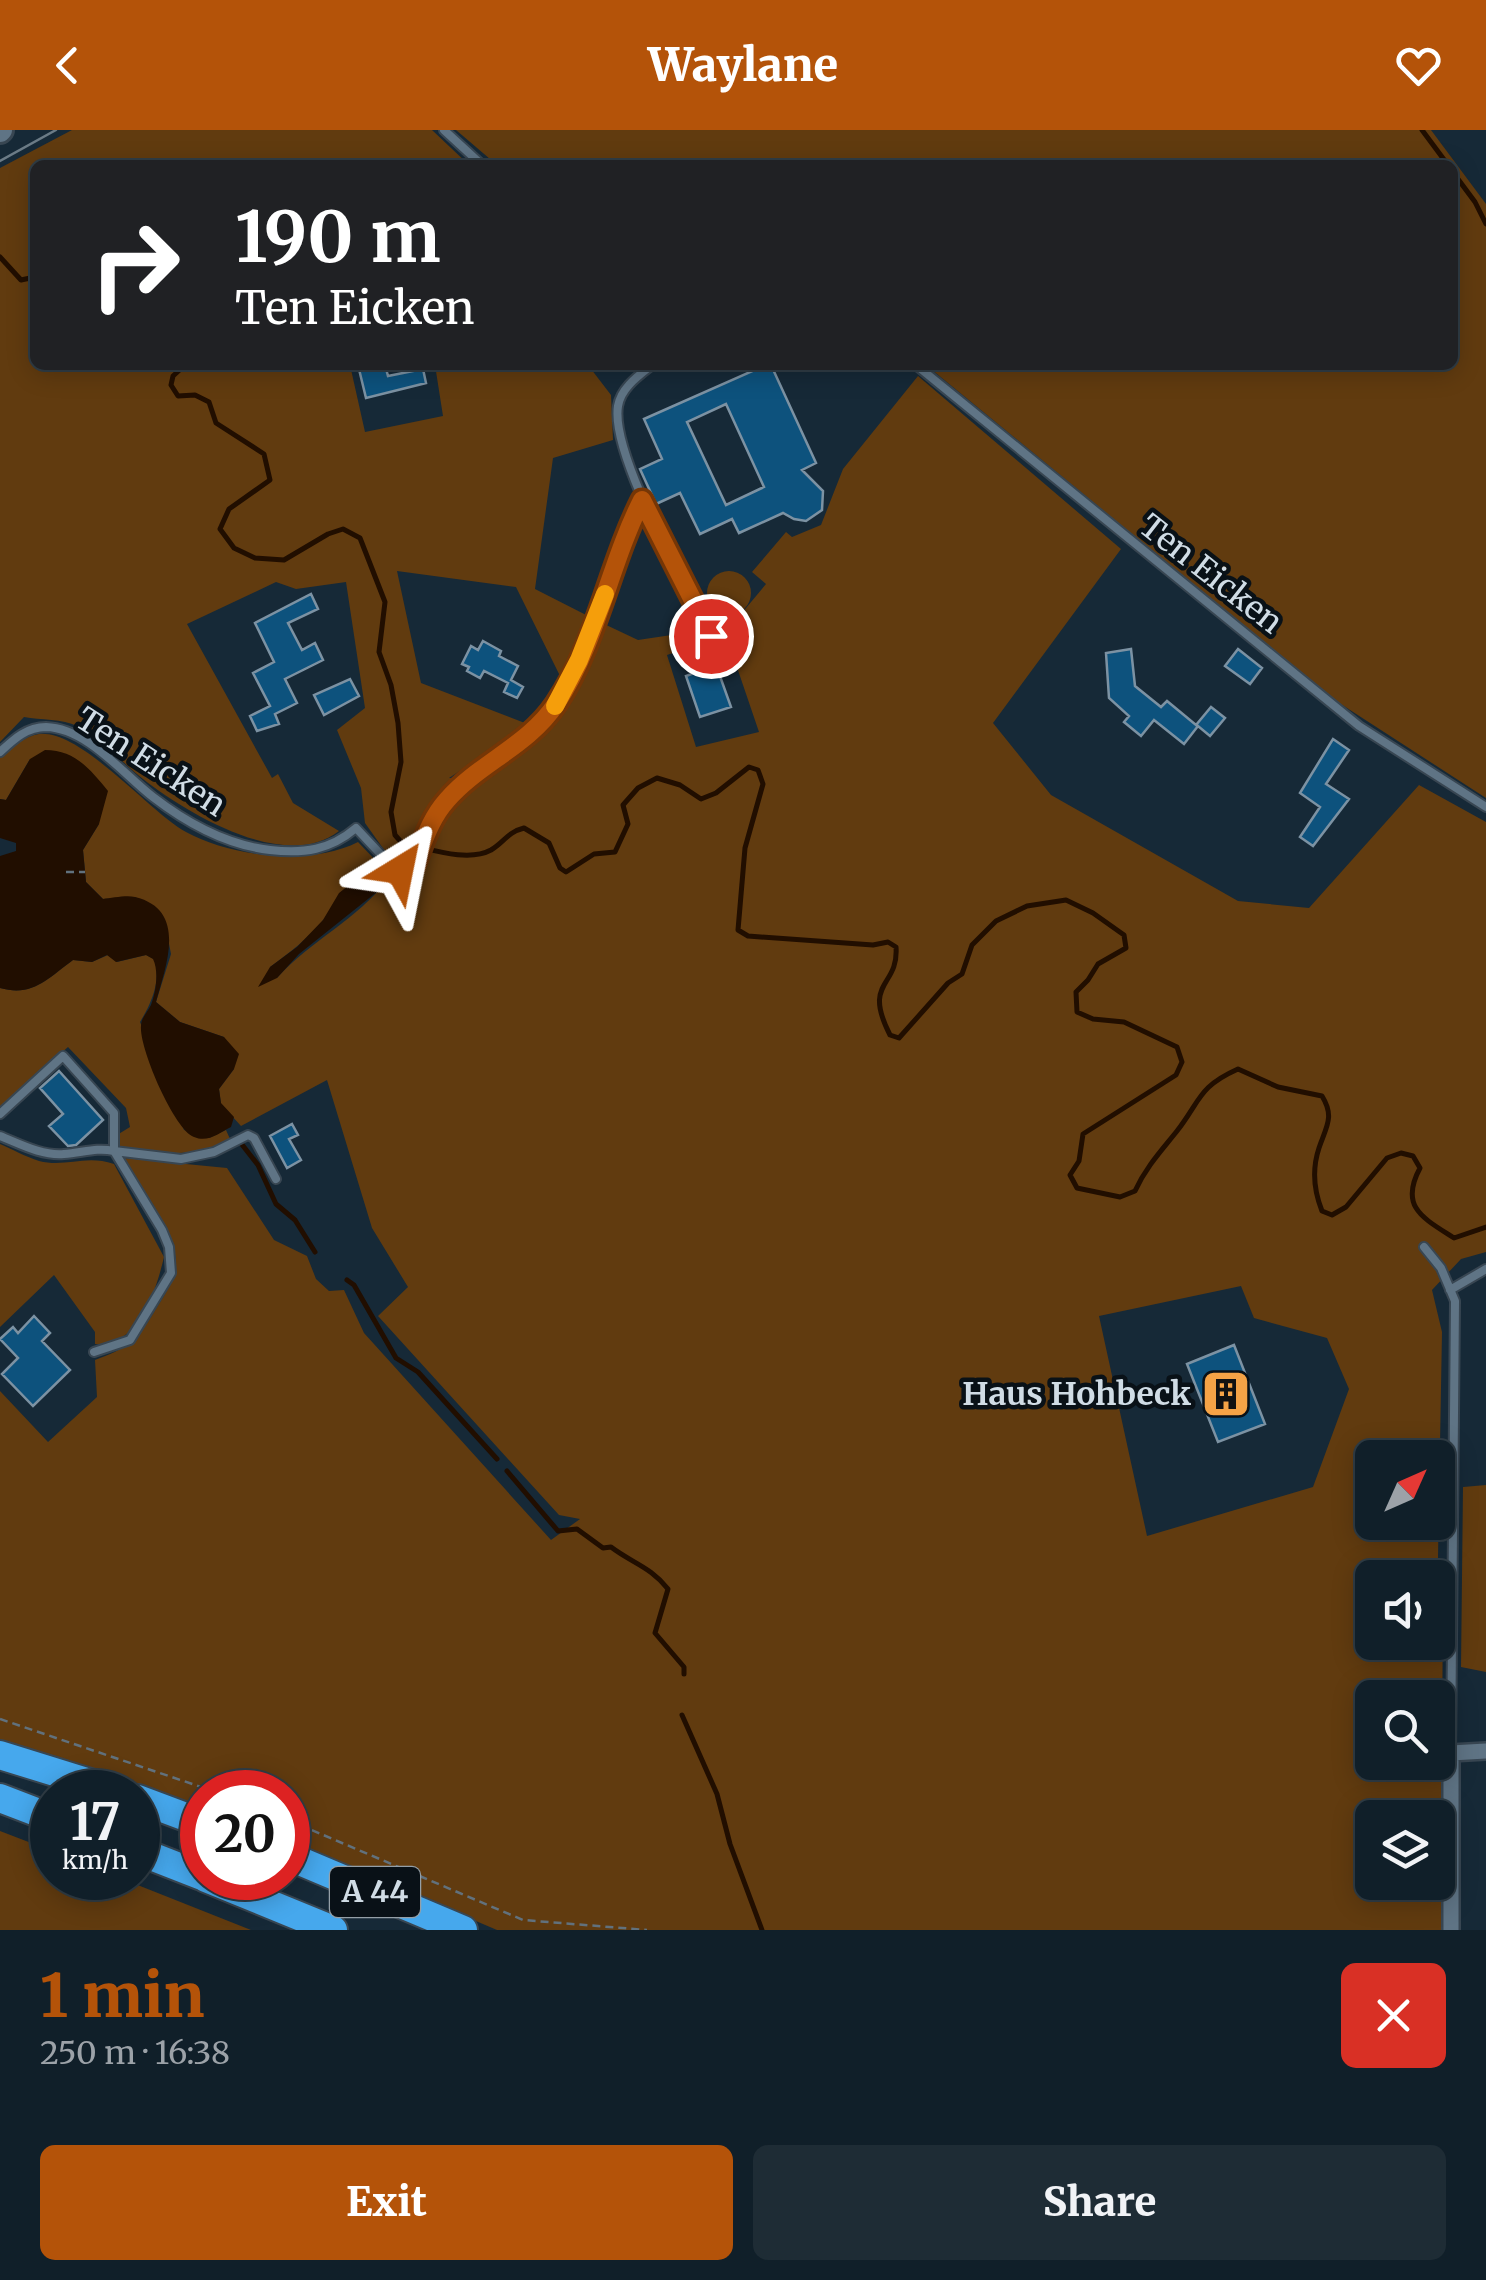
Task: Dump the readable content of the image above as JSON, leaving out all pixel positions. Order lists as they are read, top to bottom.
{
  "streets": {
    "highway": ["A 44"],
    "lane": ["Ten Eicken"]
  },
  "places": {
    "building": ["Haus Hohbeck"]
  },
  "north": "top right",
  "page": {
    "header": "Waylane",
    "turn": ["190 m", "Ten Eicken"],
    "speed": "17 km/h",
    "limit": "20",
    "heading": ["1 min", "250 m · 16:38"],
    "buttons": ["Exit", "Share"]
  }
}
